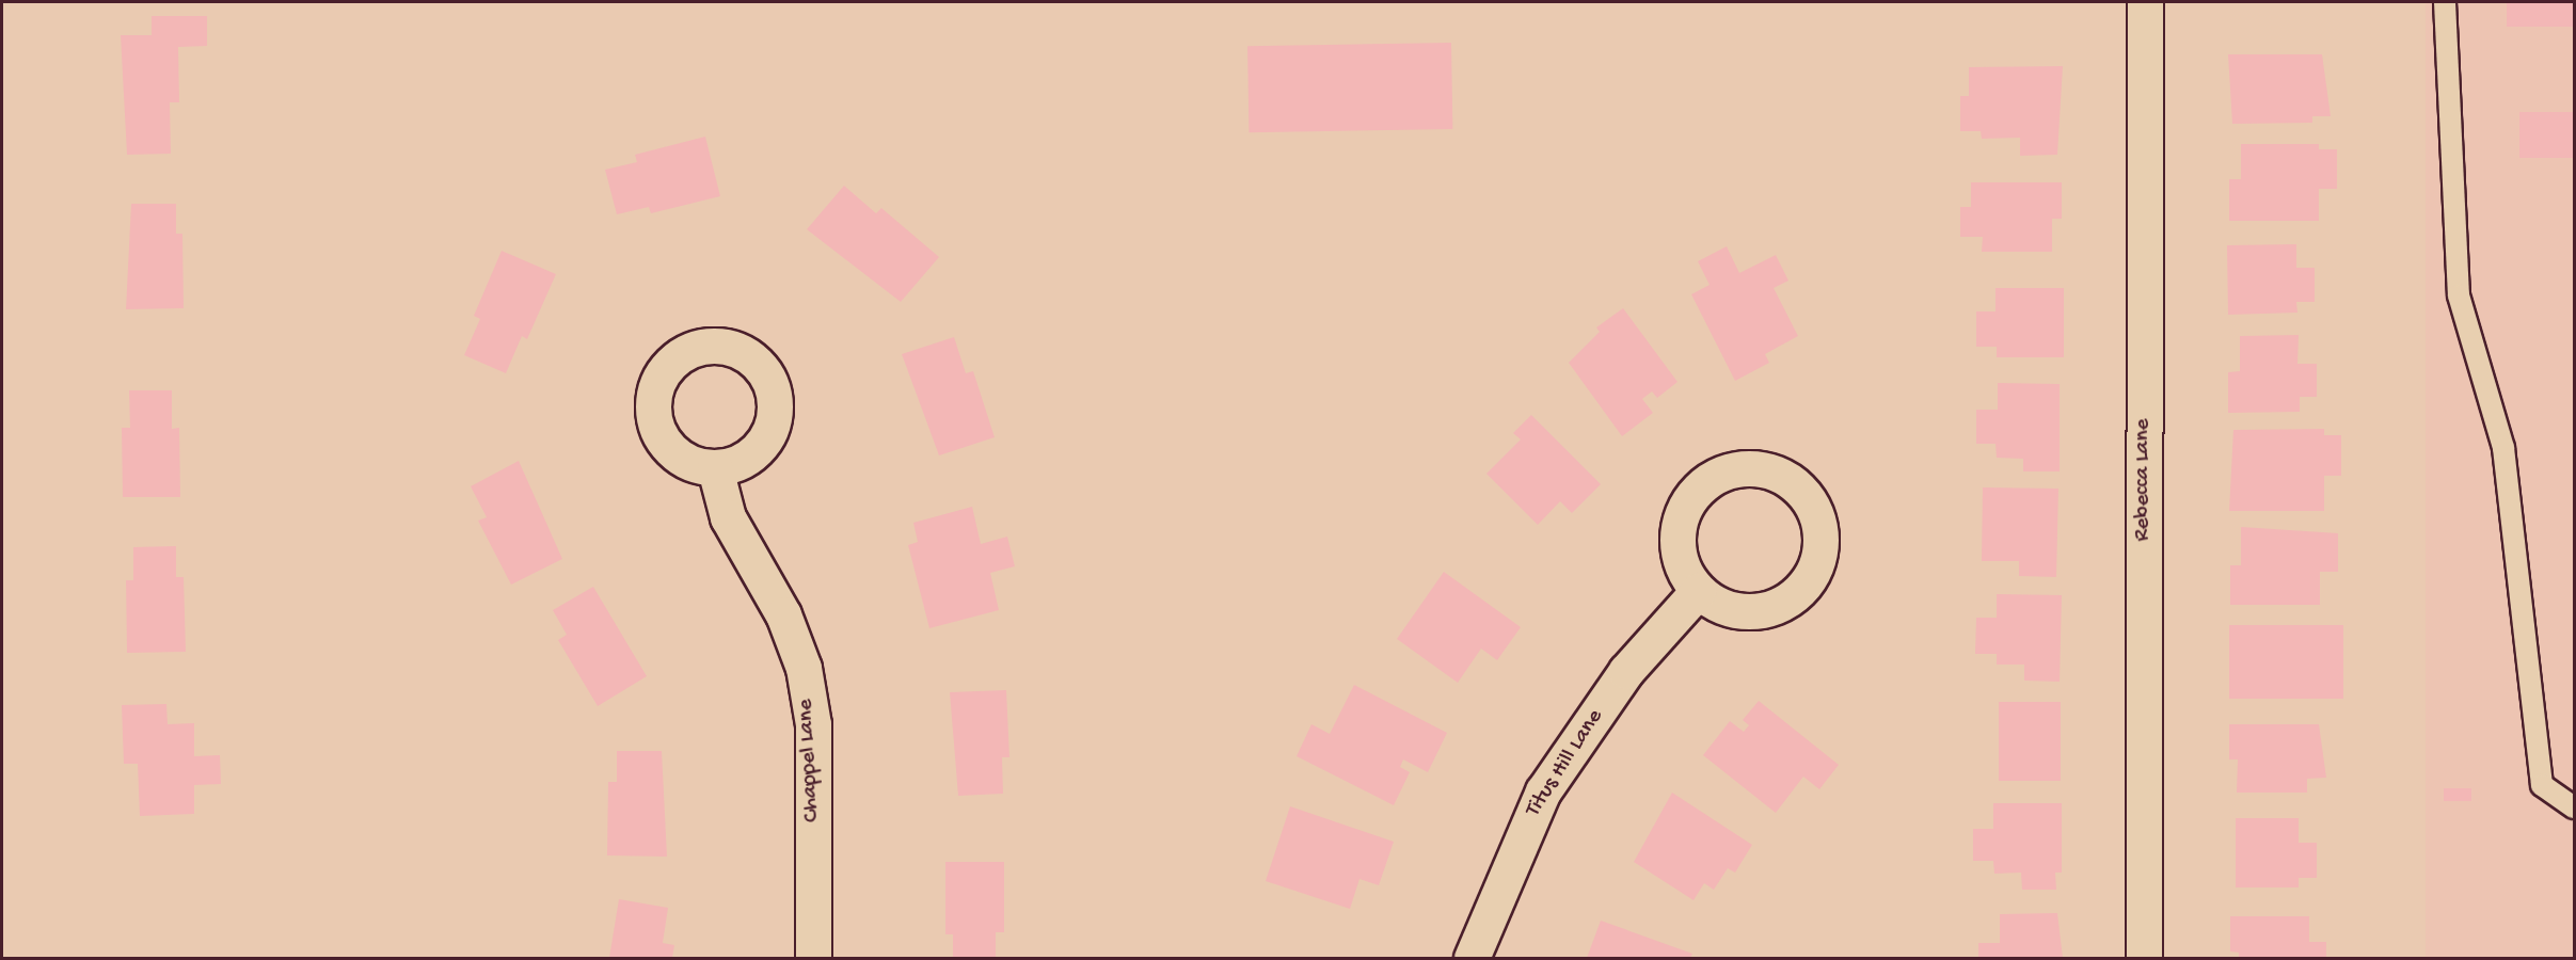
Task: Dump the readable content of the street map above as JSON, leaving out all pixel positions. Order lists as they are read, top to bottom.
{
  "streets": {
    "street": ["Rebecca Lane", "Chappel Lane", "Titus Hill Lane"]
  }
}
